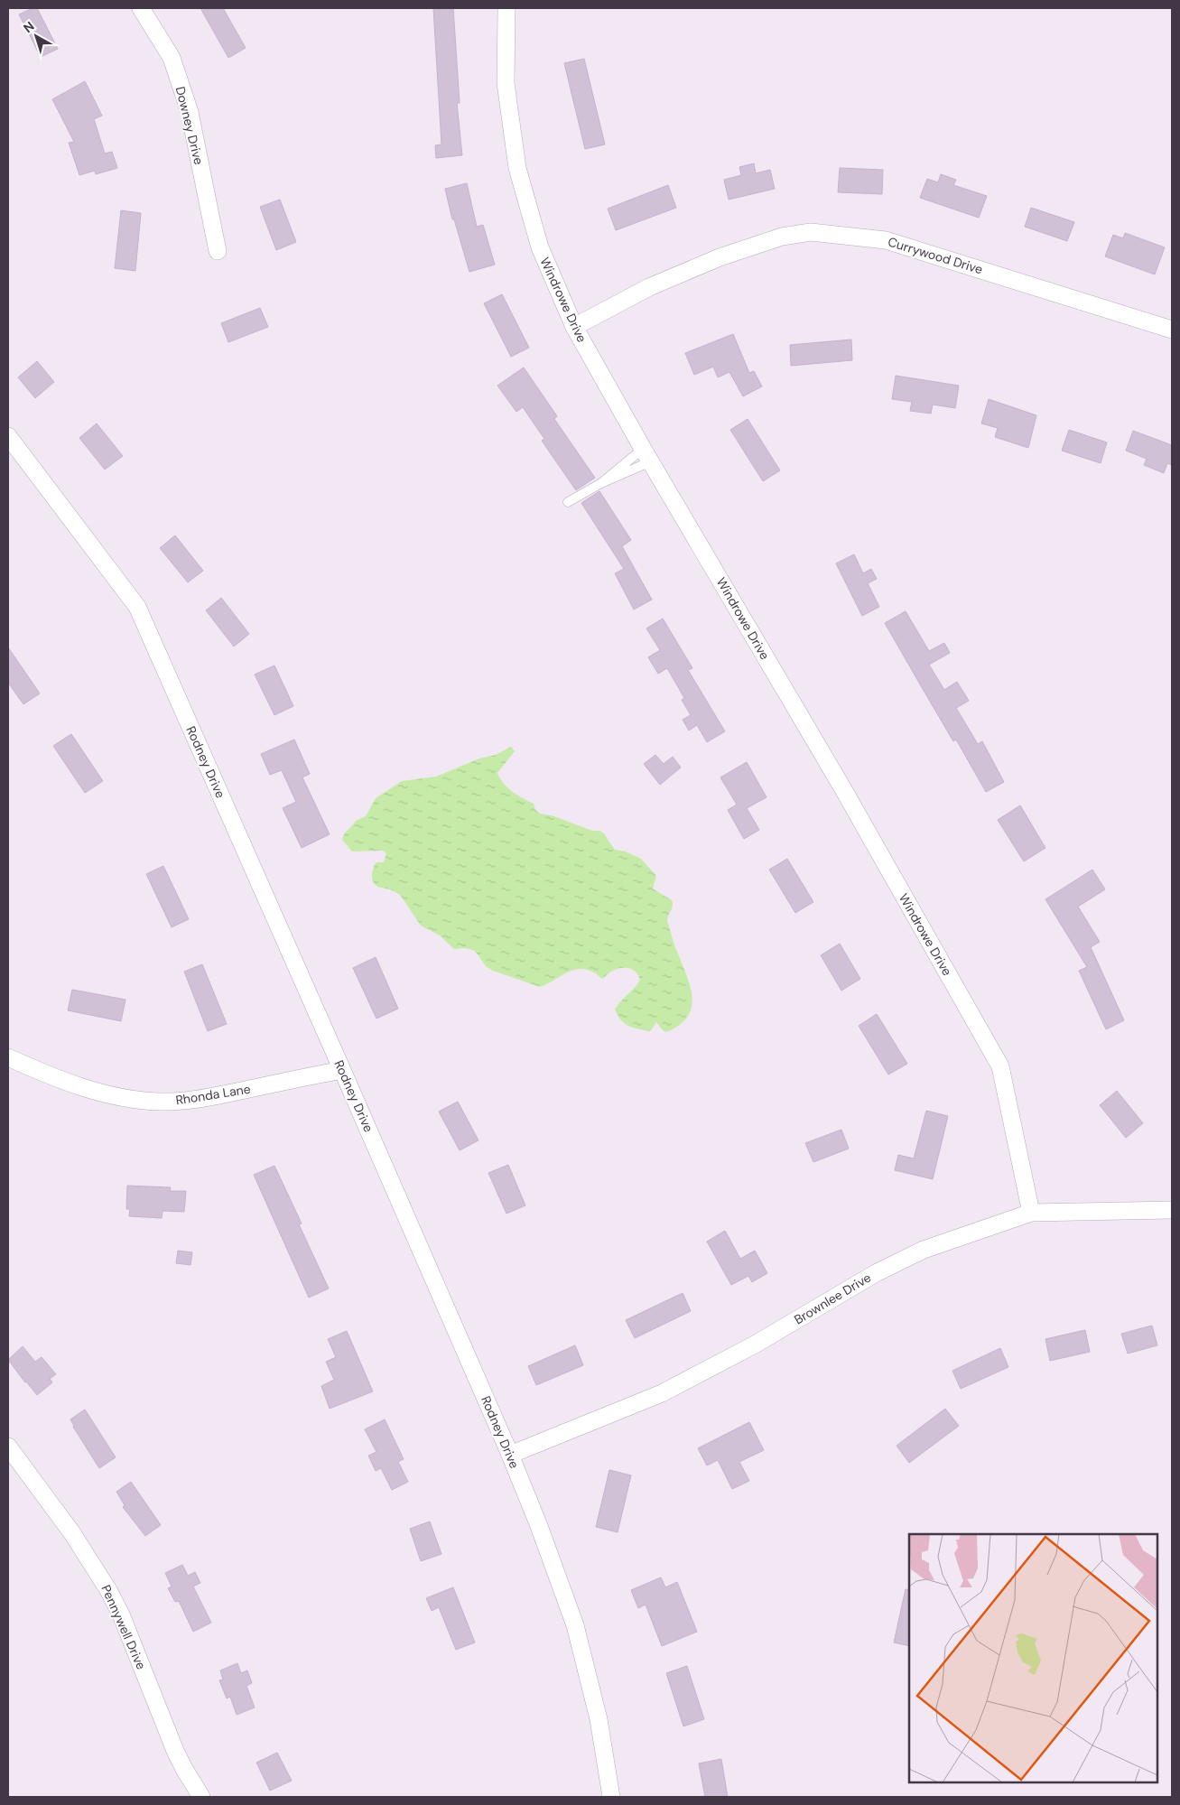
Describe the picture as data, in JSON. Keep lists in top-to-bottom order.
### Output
{
  "streets": {
    "street": [
      "Downey Drive",
      "Currywood Drive",
      "Windrowe Drive",
      "Rodney Drive",
      "Rhonda Lane",
      "Brownlee Drive",
      "Pennywell Drive"
    ]
  },
  "crossings": [
    ["Currywood Drive", "Windrowe Drive"],
    ["Windrowe Drive", "Brownlee Drive"],
    ["Rodney Drive", "Rhonda Lane"],
    ["Rodney Drive", "Brownlee Drive"]
  ],
  "north": "top left"
}
